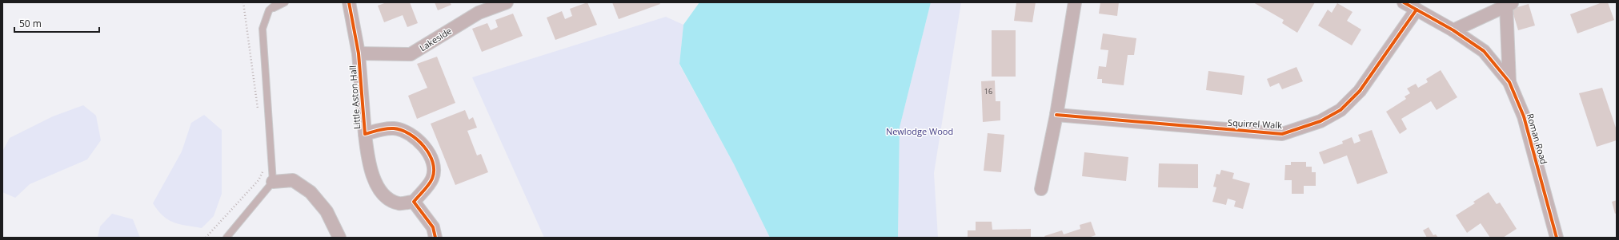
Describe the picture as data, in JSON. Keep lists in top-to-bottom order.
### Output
{
  "streets": {
    "street": [
      "Lakeside",
      "Little Aston Hall",
      "Squirrel Walk",
      "Roman Road"
    ]
  },
  "crossings": [
    ["Lakeside", "Little Aston Hall"],
    ["Squirrel Walk", "Roman Road"]
  ],
  "parks": ["Newlodge Wood"],
  "house_numbers": ["16"],
  "scale_bar": "50 m"
}
